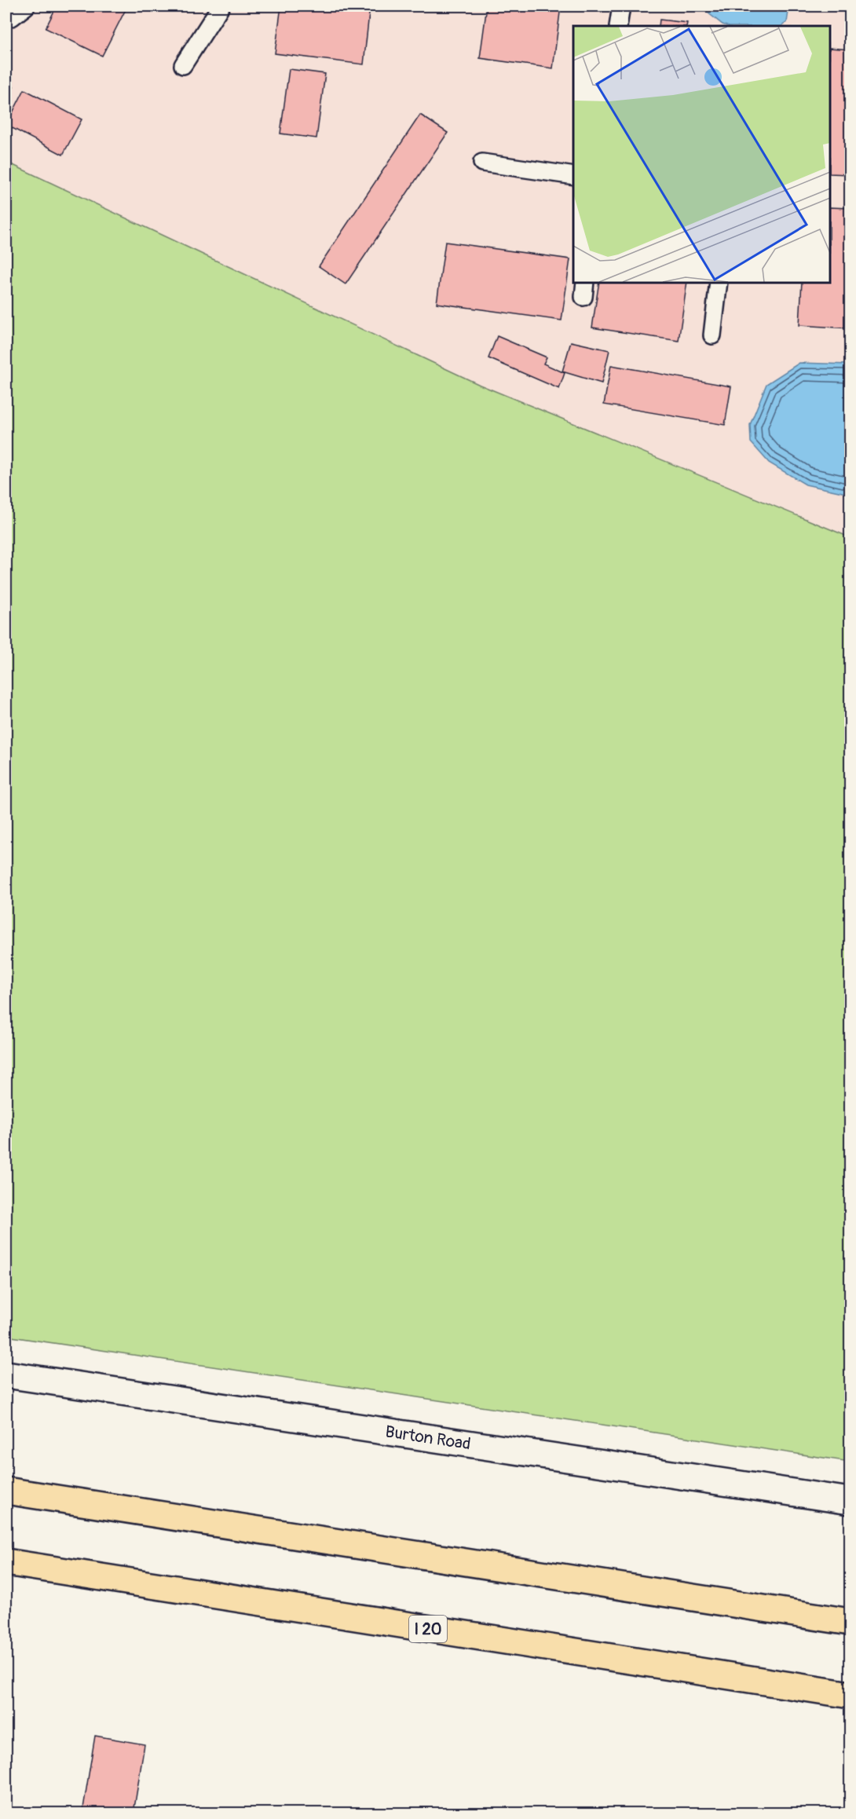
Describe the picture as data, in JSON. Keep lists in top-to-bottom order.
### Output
{
  "streets": {
    "highway": ["I 20"],
    "street": ["Burton Road"]
  }
}
